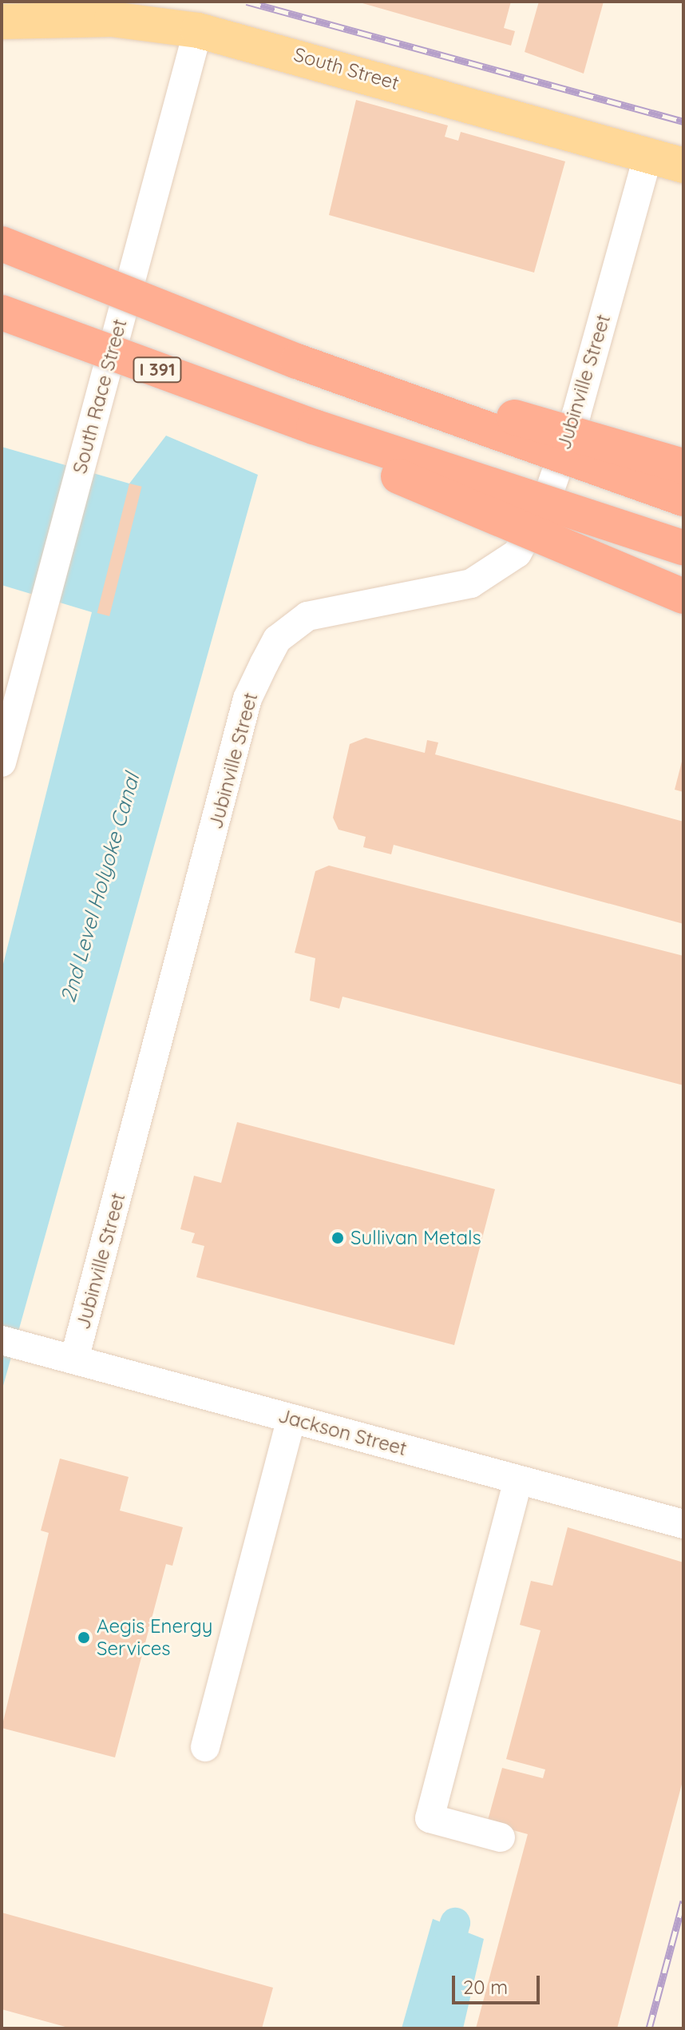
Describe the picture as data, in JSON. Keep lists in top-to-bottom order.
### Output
{
  "streets": {
    "highway": ["I 391"],
    "main road": ["South Street"],
    "street": ["Jubinville Street", "South Race Street", "Jackson Street"]
  },
  "crossings": [
    ["South Street", "Jubinville Street"],
    ["South Street", "South Race Street"],
    ["Jubinville Street", "Jackson Street"]
  ],
  "water": ["2nd Level Holyoke Canal"],
  "places": ["Sullivan Metals", "Aegis Energy Services"],
  "scale_bar": "20 m"
}
